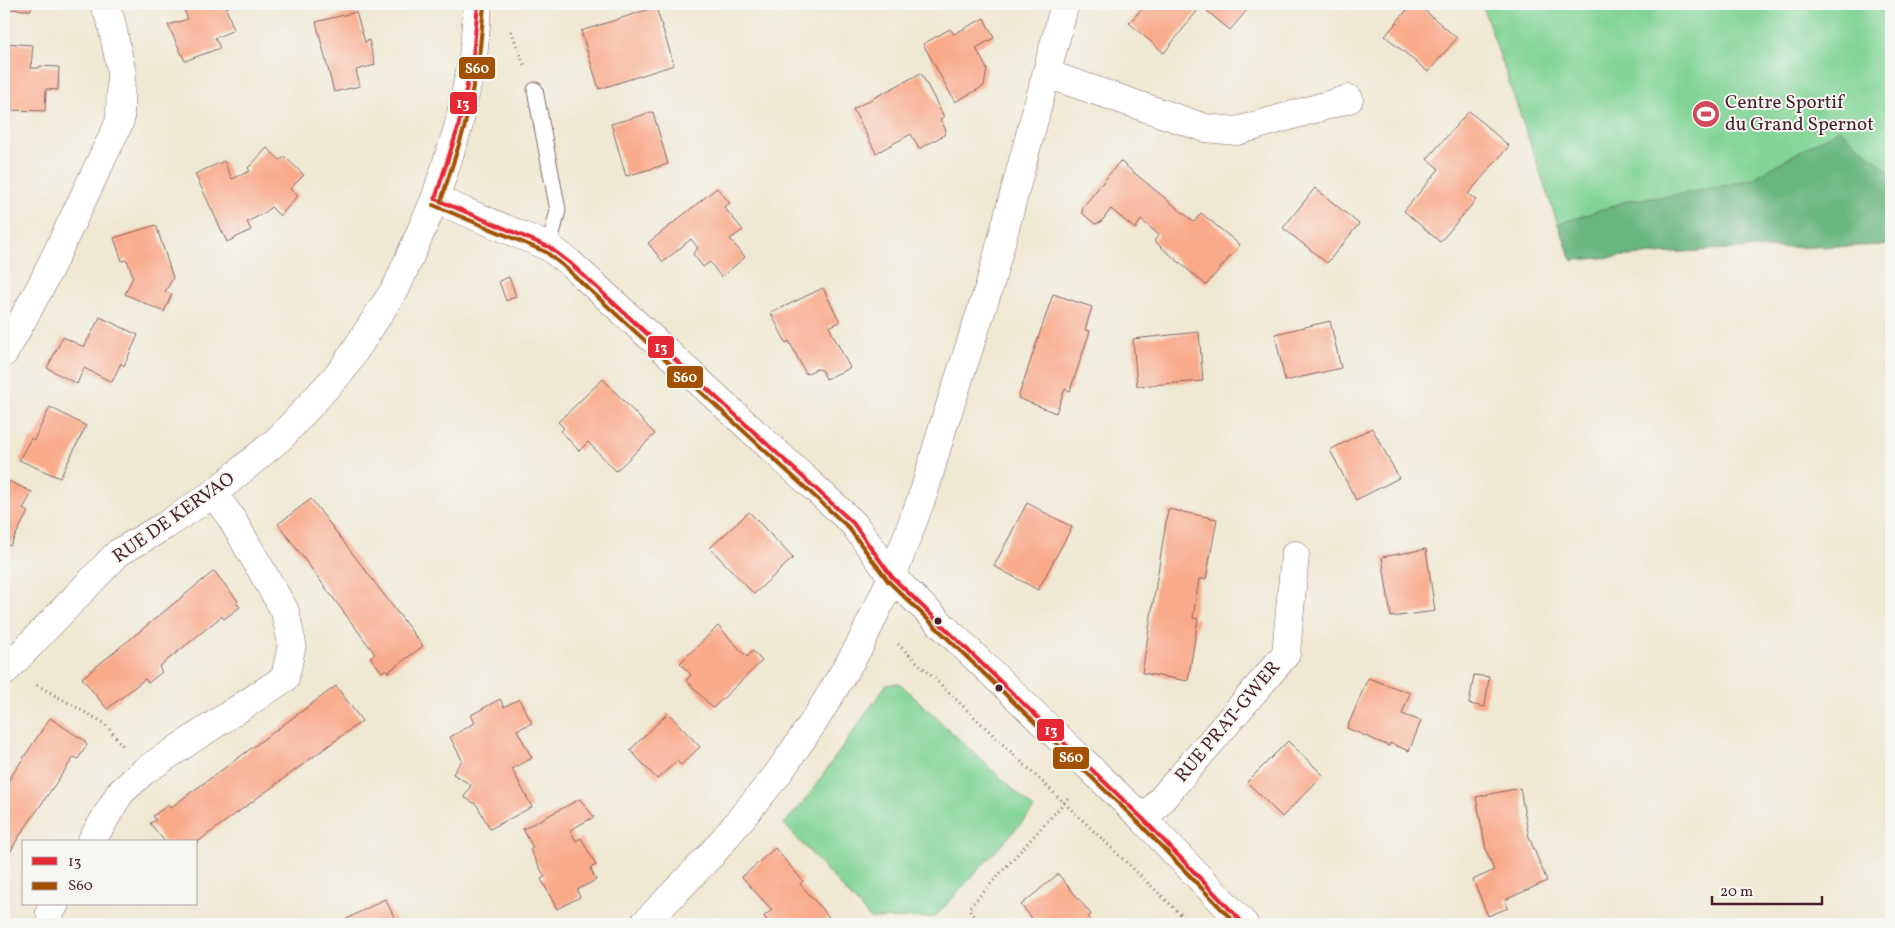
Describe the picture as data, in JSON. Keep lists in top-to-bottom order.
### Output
{
  "streets": {
    "street": ["RUE DE KERVAO", "RUE PRAT-GWER"]
  },
  "places": {
    "sports": ["Centre Sportif du Grand Spernot"]
  },
  "lines": ["transit line 13", "transit line S60"],
  "legend": ["13", "S60"],
  "scale_bar": "20 m"
}
